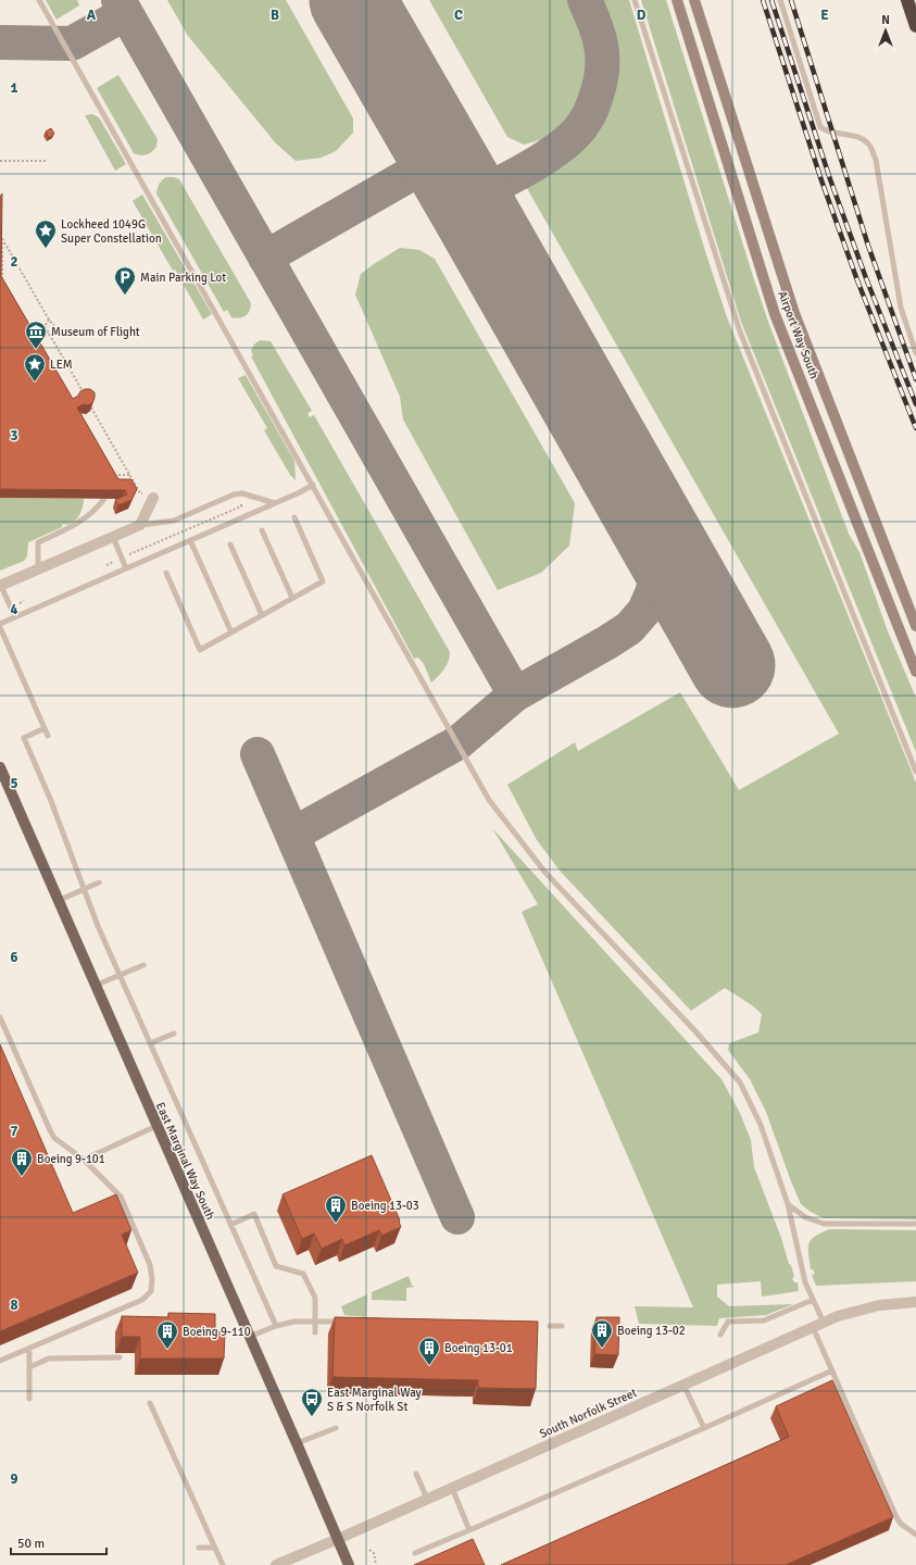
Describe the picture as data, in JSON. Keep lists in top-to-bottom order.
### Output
{
  "streets": {
    "main road": ["Airport Way South", "East Marginal Way South"],
    "street": ["South Norfolk Street"]
  },
  "crossings": [
    ["East Marginal Way South", "South Norfolk Street"]
  ],
  "places": {
    "place": ["Lockheed 1049G Super Constellation", "LEM"],
    "parking": ["Main Parking Lot"],
    "museum": ["Museum of Flight"],
    "building": [
      "Boeing 9-101",
      "Boeing 13-03",
      "Boeing 13-02",
      "Boeing 9-110",
      "Boeing 13-01"
    ],
    "bus stop": ["East Marginal Way S & S Norfolk St"]
  },
  "scale_bar": "50 m",
  "north": "top",
  "grid": {
    "columns": [
      "A",
      "B",
      "C",
      "D",
      "E"
    ],
    "rows": [
      "1",
      "2",
      "3",
      "4",
      "5",
      "6",
      "7",
      "8",
      "9"
    ]
  }
}
